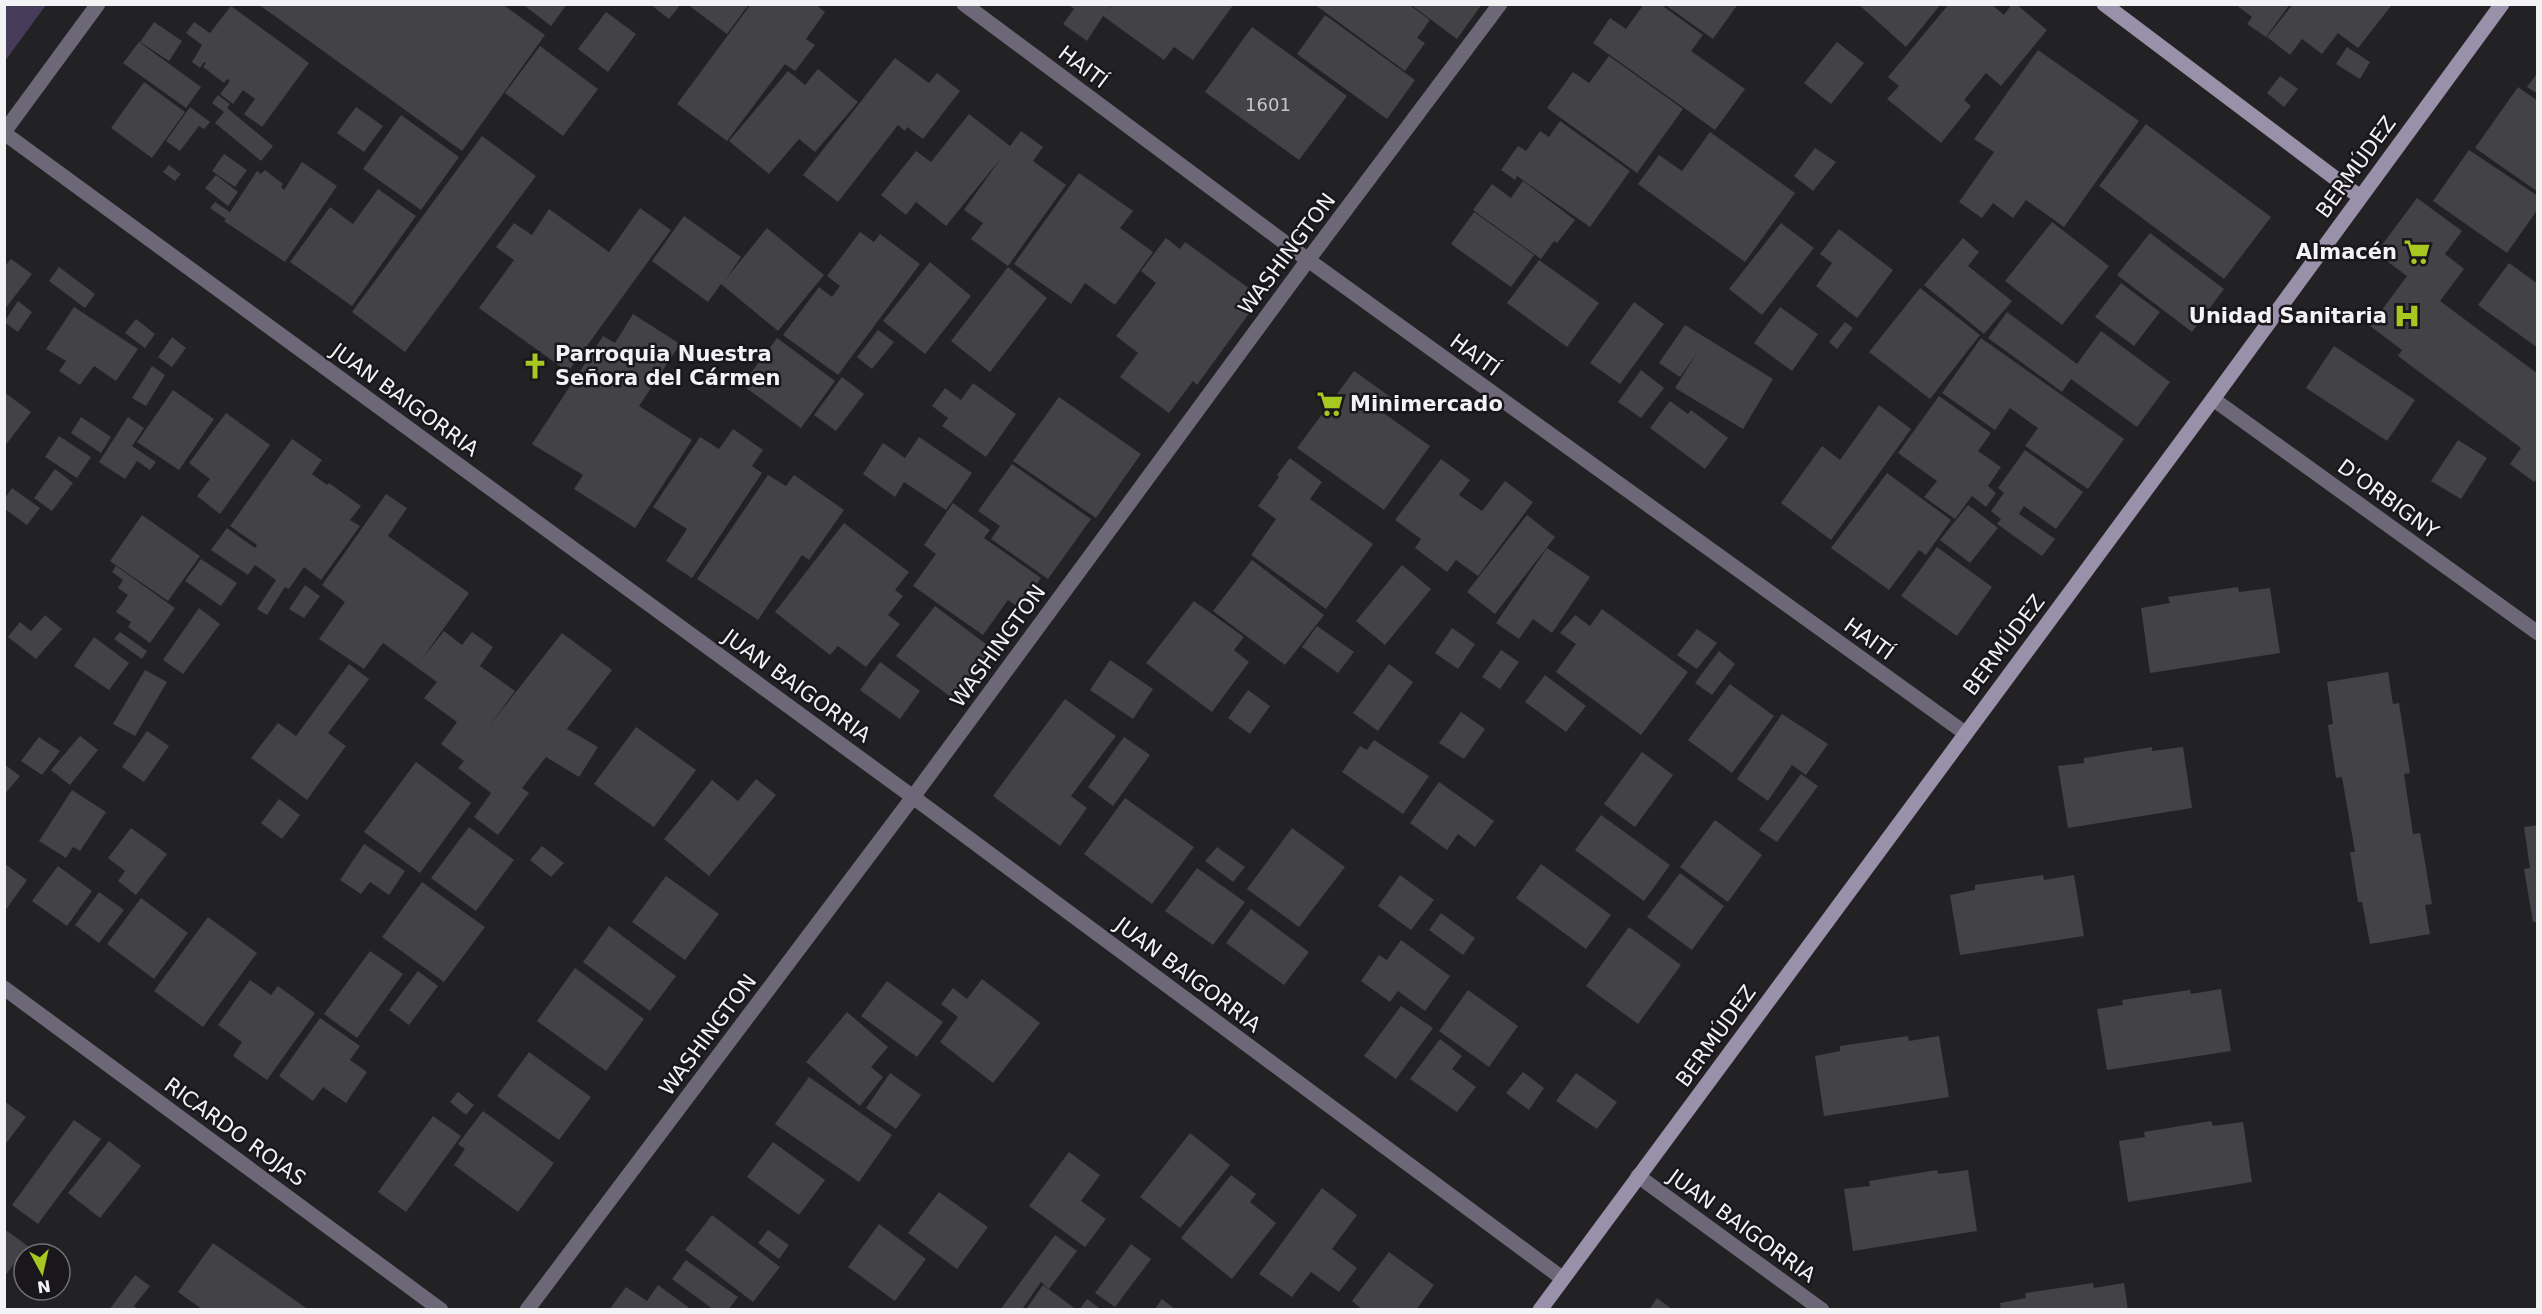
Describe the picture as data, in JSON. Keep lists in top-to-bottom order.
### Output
{
  "streets": {
    "main road": ["BERMÚDEZ"],
    "street": [
      "HAITÍ",
      "WASHINGTON",
      "JUAN BAIGORRIA",
      "D'ORBIGNY",
      "RICARDO ROJAS"
    ]
  },
  "crossings": [
    ["HAITÍ", "BERMÚDEZ"],
    ["HAITÍ", "WASHINGTON"],
    ["BERMÚDEZ", "JUAN BAIGORRIA"],
    ["BERMÚDEZ", "D'ORBIGNY"],
    ["WASHINGTON", "JUAN BAIGORRIA"]
  ],
  "places": {
    "supermarket": ["Almacén", "Minimercado"],
    "hospital": ["Unidad Sanitaria"],
    "church": ["Parroquia Nuestra Señora del Cármen"]
  },
  "house_numbers": ["1601"],
  "north": "bottom"
}
